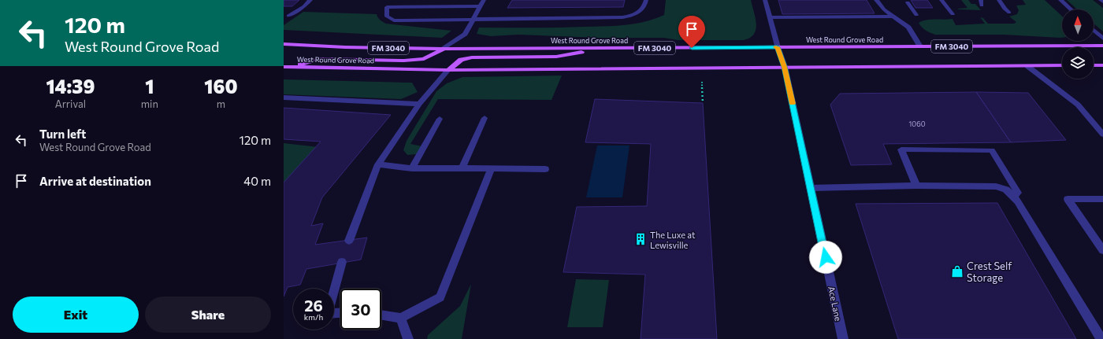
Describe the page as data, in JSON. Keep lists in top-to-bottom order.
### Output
{
  "streets": {
    "main road": ["West Round Grove Road", "FM 3040"],
    "street": ["Ace Lane"]
  },
  "crossings": [
    ["West Round Grove Road", "Ace Lane"]
  ],
  "places": {
    "building": ["The Luxe at Lewisville"],
    "shop": ["Crest Self Storage"]
  },
  "house_numbers": ["1060"],
  "north": "top",
  "page": {
    "turn": ["120 m", "West Round Grove Road"],
    "eta": [
      "14:39",
      "Arrival",
      "1",
      "min",
      "160",
      "m"
    ],
    "list": [
      {
        "name": "Turn left",
        "note": "West Round Grove Road",
        "value": "120 m"
      },
      {
        "name": "Arrive at destination",
        "value": "40 m"
      }
    ],
    "speed": "26 km/h",
    "limit": "30",
    "buttons": ["Exit", "Share"]
  }
}
